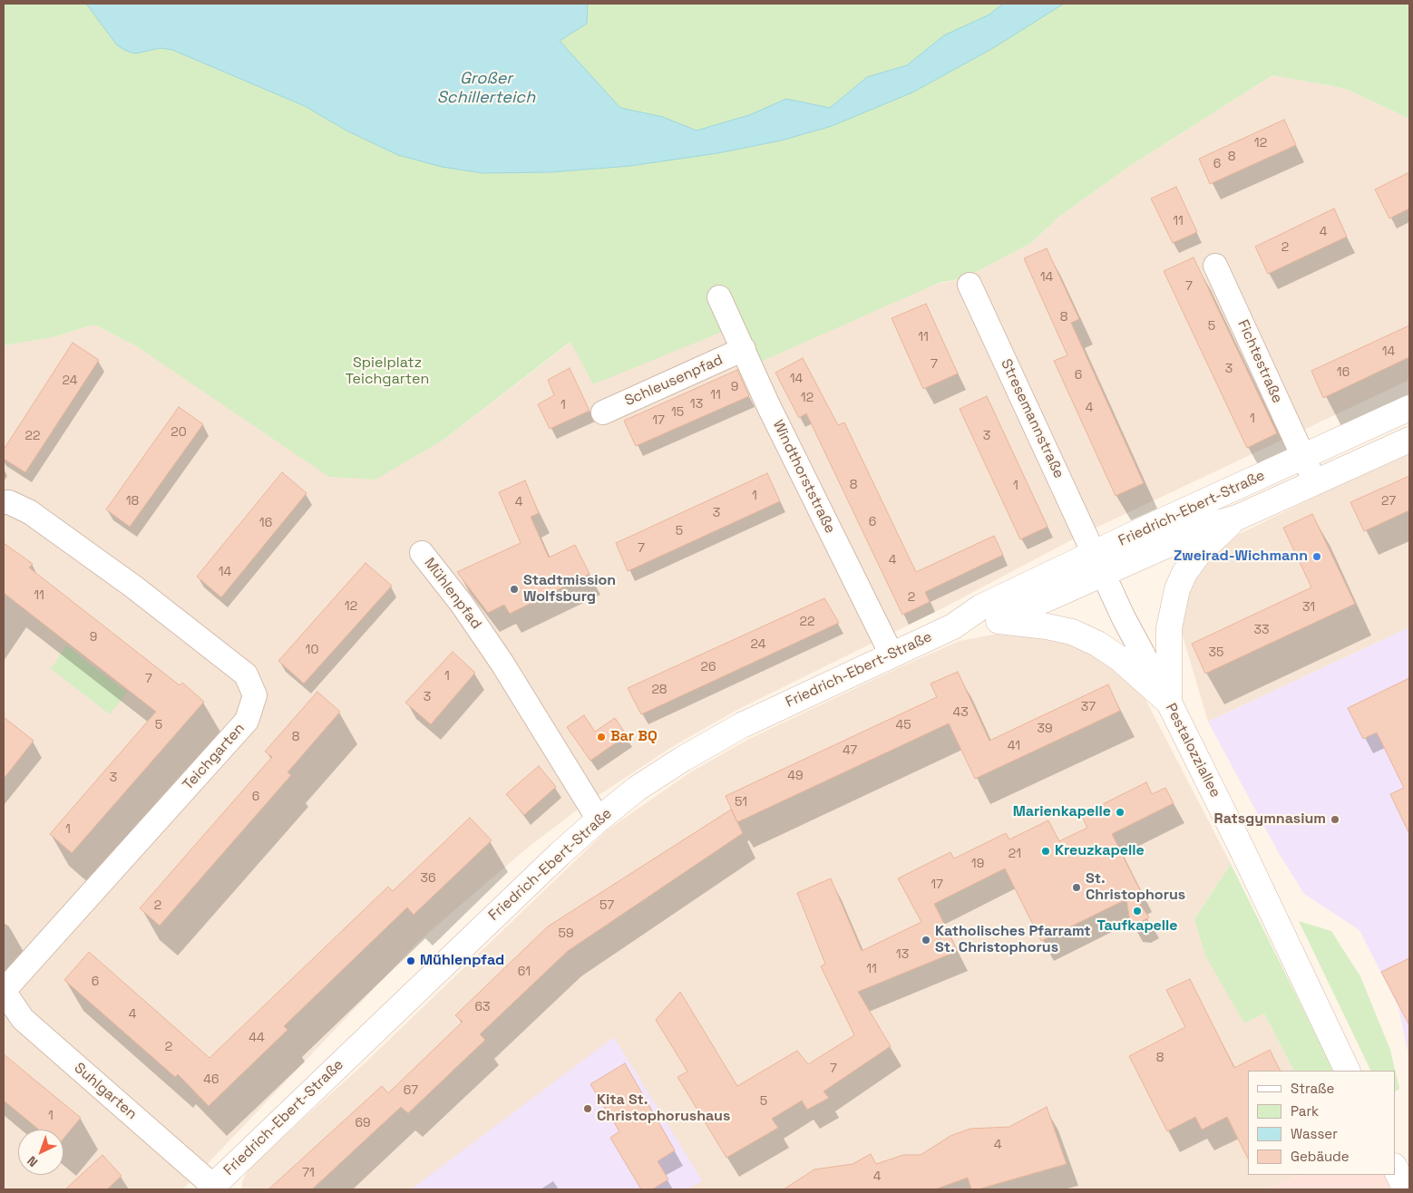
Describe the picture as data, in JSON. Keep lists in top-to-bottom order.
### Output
{
  "streets": {
    "street": [
      "Fichtestraße",
      "Schleusenpfad",
      "Stresemannstraße",
      "Windthorststraße",
      "Friedrich-Ebert-Straße",
      "Mühlenpfad",
      "Pestalozziallee",
      "Teichgarten",
      "Suhlgarten"
    ]
  },
  "crossings": [
    ["Fichtestraße", "Friedrich-Ebert-Straße"],
    ["Schleusenpfad", "Windthorststraße"],
    ["Stresemannstraße", "Friedrich-Ebert-Straße"],
    ["Stresemannstraße", "Pestalozziallee"],
    ["Windthorststraße", "Friedrich-Ebert-Straße"],
    ["Friedrich-Ebert-Straße", "Mühlenpfad"],
    ["Friedrich-Ebert-Straße", "Pestalozziallee"],
    ["Friedrich-Ebert-Straße", "Suhlgarten"],
    ["Teichgarten", "Suhlgarten"]
  ],
  "water": ["Großer Schillerteich"],
  "parks": ["Spielplatz Teichgarten"],
  "places": [
    "Zweirad-Wichmann",
    "Stadtmission Wolfsburg",
    "Bar BQ",
    "Marienkapelle",
    "Ratsgymnasium",
    "Kreuzkapelle",
    "St. Christophorus",
    "Taufkapelle",
    "Katholisches Pfarramt St. Christophorus",
    "Mühlenpfad",
    "Kita St. Christophorushaus"
  ],
  "house_numbers": [
    "12",
    "8",
    "6",
    "11",
    "4",
    "2",
    "14",
    "7",
    "8",
    "5",
    "11",
    "14",
    "7",
    "3",
    "16",
    "6",
    "14",
    "24",
    "9",
    "11",
    "12",
    "13",
    "1",
    "4",
    "15",
    "1",
    "17",
    "20",
    "22",
    "3",
    "8",
    "1",
    "1",
    "18",
    "27",
    "4",
    "3",
    "6",
    "16",
    "5",
    "7",
    "4",
    "14",
    "11",
    "2",
    "12",
    "31",
    "22",
    "33",
    "9",
    "24",
    "10",
    "35",
    "26",
    "1",
    "7",
    "28",
    "3",
    "37",
    "43",
    "5",
    "45",
    "39",
    "8",
    "41",
    "47",
    "49",
    "3",
    "6",
    "51",
    "1",
    "21",
    "19",
    "36",
    "17",
    "2",
    "57",
    "59",
    "13",
    "11",
    "61",
    "6",
    "63",
    "4",
    "44",
    "2",
    "8",
    "7",
    "46",
    "67",
    "5",
    "1",
    "69",
    "4",
    "71",
    "4"
  ],
  "legend": [
    "Straße",
    "Park",
    "Wasser",
    "Gebäude"
  ],
  "north": "bottom left"
}
